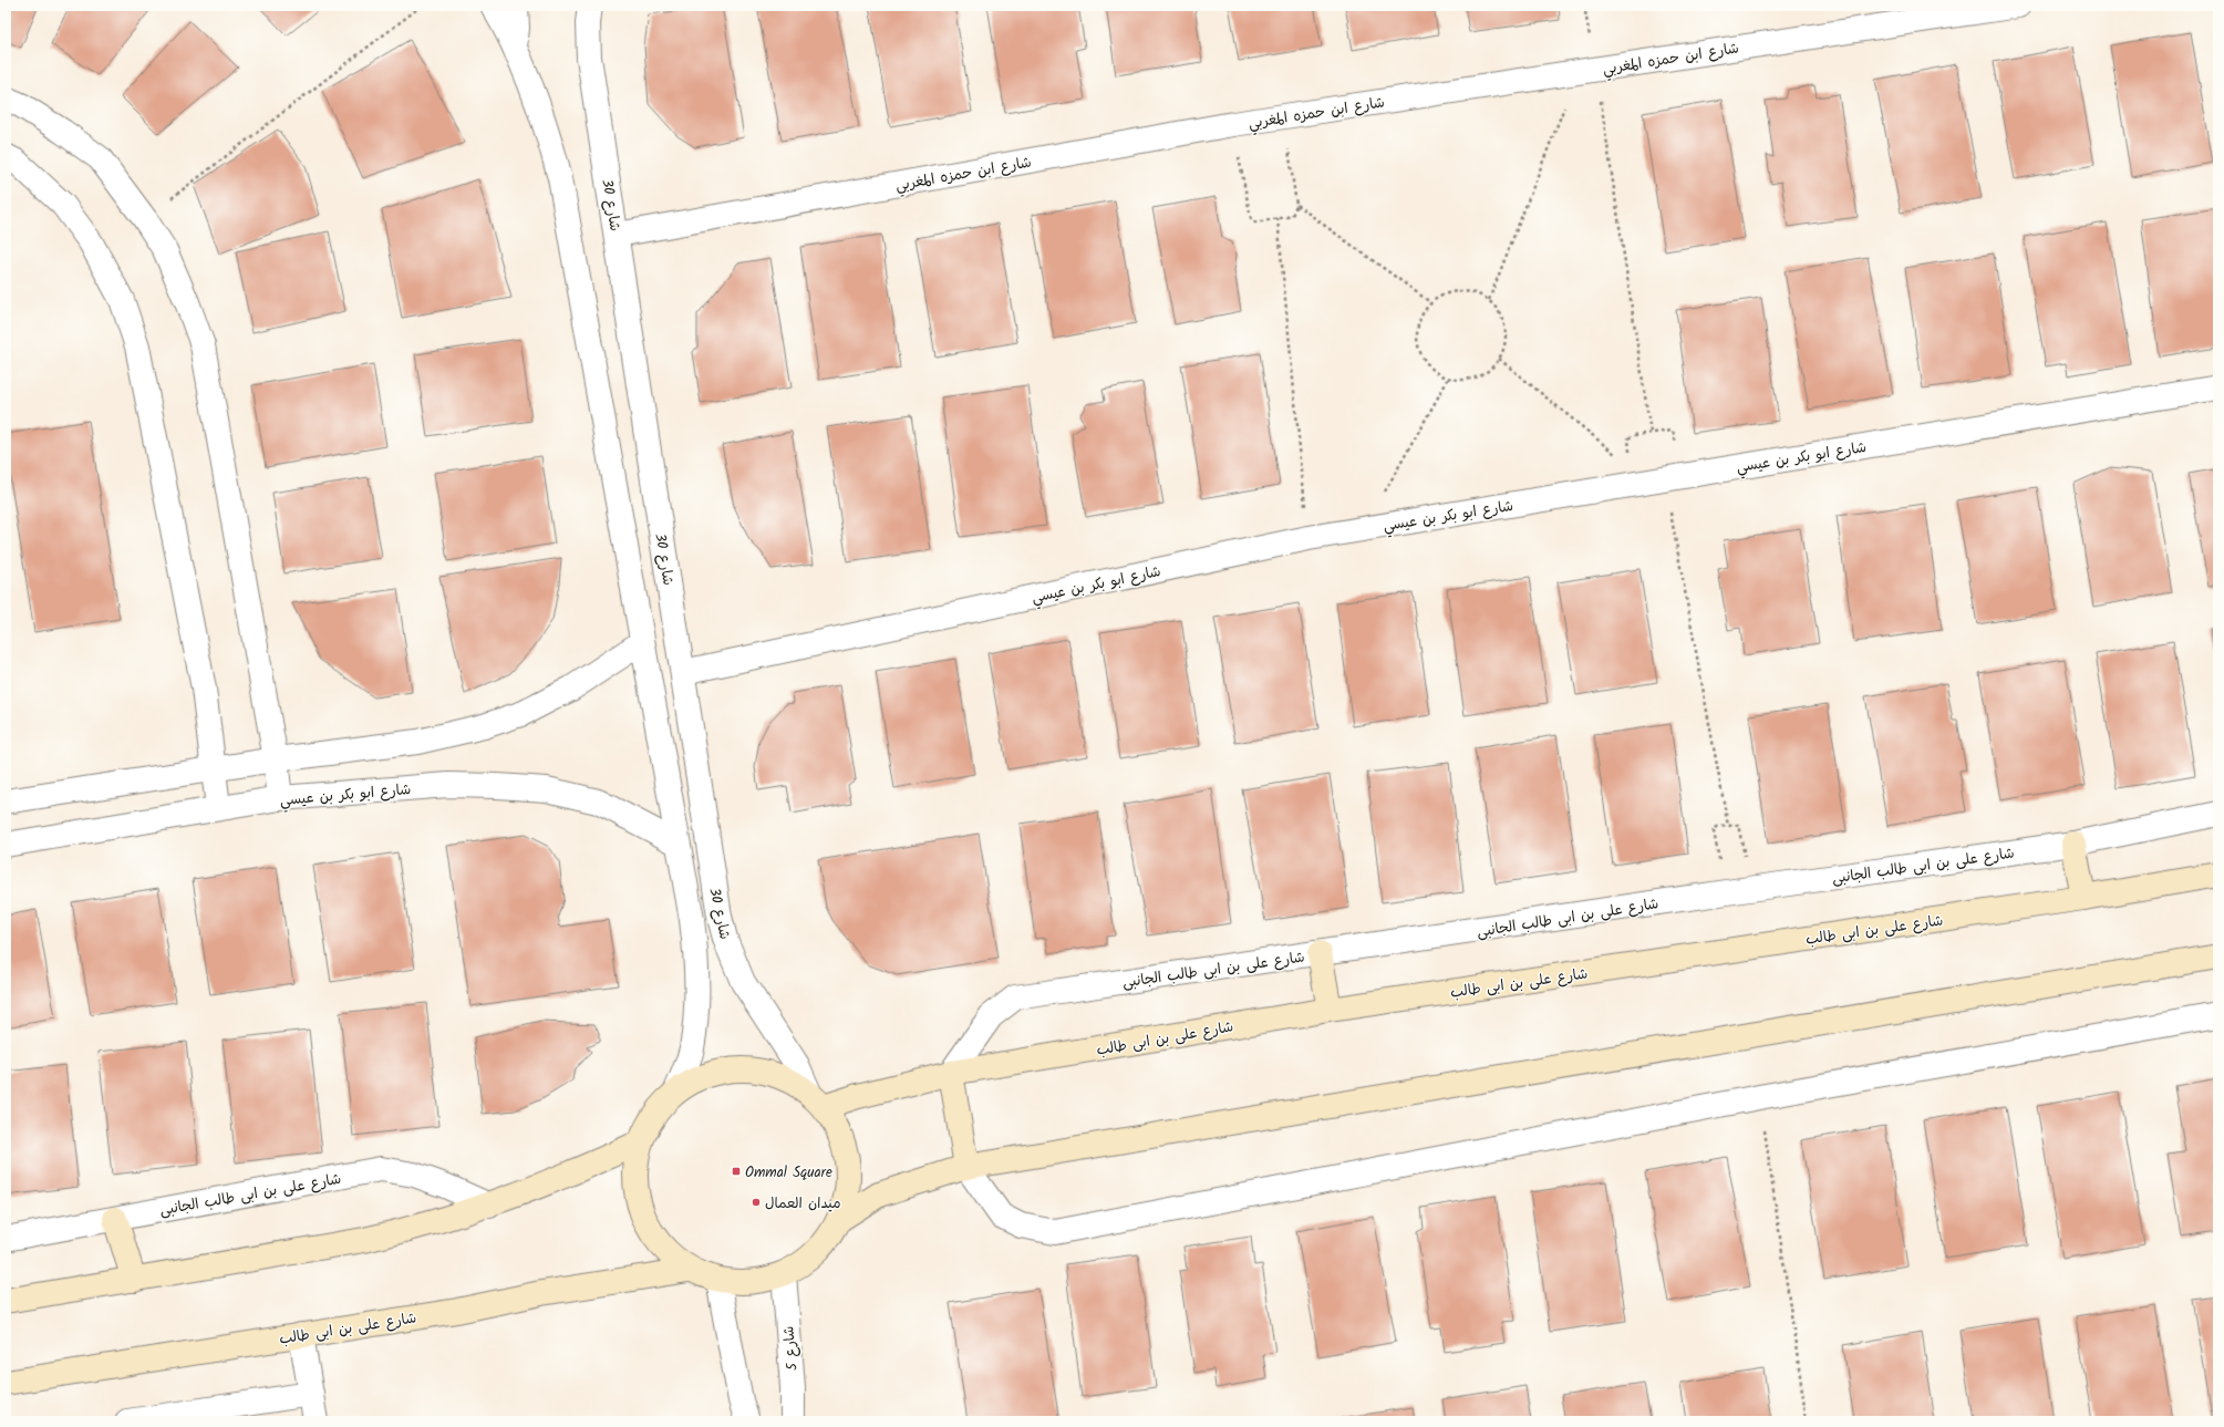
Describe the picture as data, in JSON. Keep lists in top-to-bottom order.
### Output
{
  "streets": {
    "main road": ["شارع على بن ابى طالب"],
    "street": [
      "شارع ابن حمزه المغربي",
      "شارع 30",
      "شارع ابو بكر بن عيسي",
      "شارع على بن ابى طالب الجانبى",
      "شارع 5"
    ]
  },
  "crossings": [
    ["شارع ابن حمزه المغربي", "شارع 30"],
    ["شارع 30", "شارع ابو بكر بن عيسي"],
    ["شارع 30", "شارع على بن ابى طالب"],
    ["شارع على بن ابى طالب الجانبى", "شارع على بن ابى طالب"]
  ],
  "places": {
    "transit": ["Ommal Square"],
    "other": ["ميدان العمال"]
  }
}
